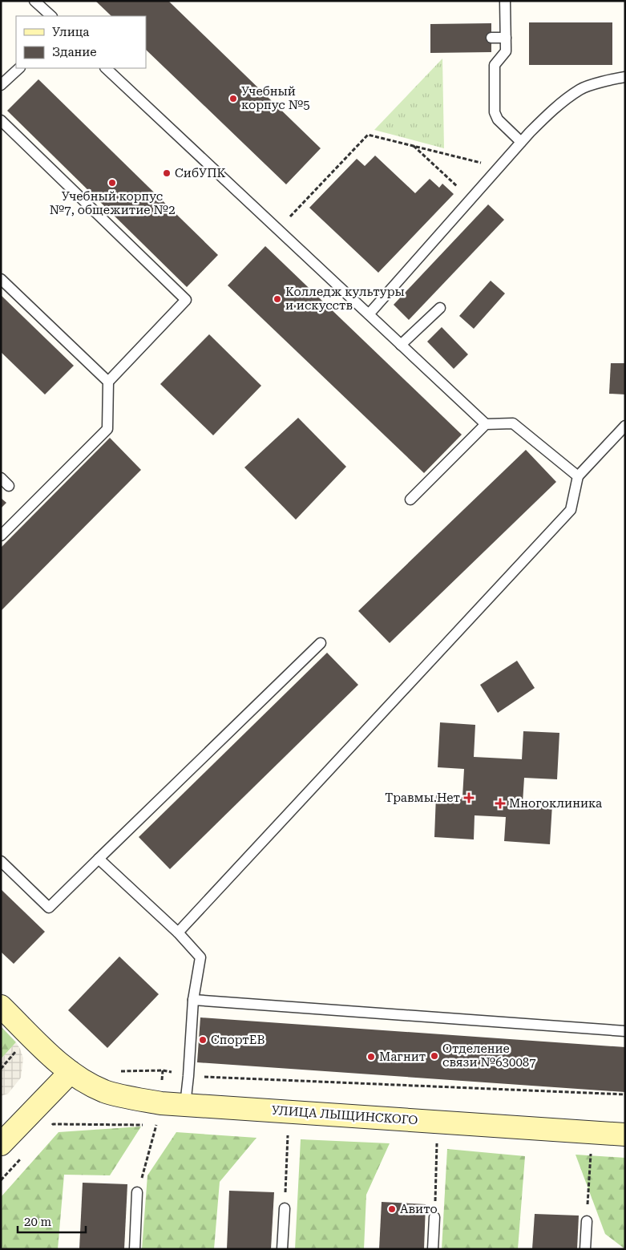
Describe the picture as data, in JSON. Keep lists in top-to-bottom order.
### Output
{
  "streets": {
    "street": ["УЛИЦА ЛЫЩИНСКОГО"]
  },
  "places": {
    "other": [
      "Учебный корпус №5",
      "СибУПК",
      "Учебный корпус №7, общежитие №2",
      "Колледж культуры и искусств",
      "СпортЕВ",
      "Отделение связи №630087",
      "Магнит",
      "Авито"
    ],
    "health": ["Травмы.Нет", "Многоклиника"]
  },
  "legend": ["Улица", "Здание"],
  "scale_bar": "20 m"
}
